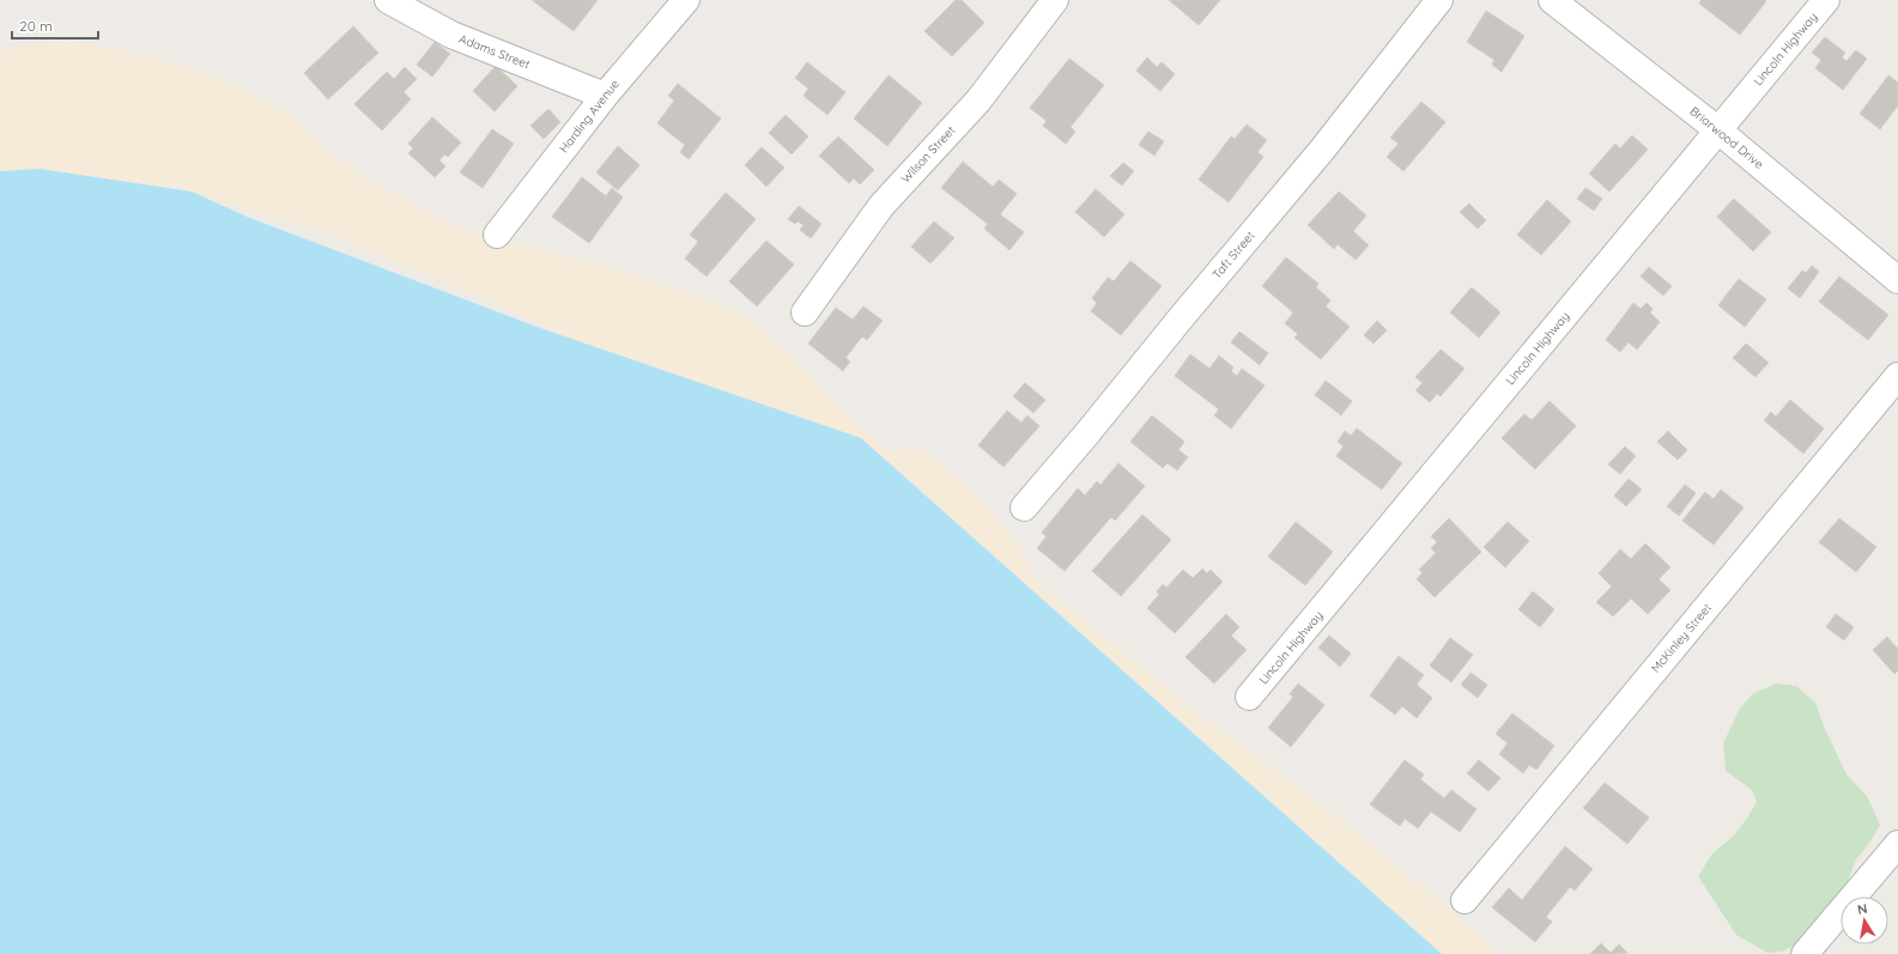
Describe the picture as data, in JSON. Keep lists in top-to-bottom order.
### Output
{
  "streets": {
    "street": [
      "Lincoln Highway",
      "Adams Street",
      "Harding Avenue",
      "Briarwood Drive",
      "Wilson Street",
      "Taft Street",
      "McKinley Street"
    ]
  },
  "crossings": [
    ["Lincoln Highway", "Briarwood Drive"],
    ["Adams Street", "Harding Avenue"]
  ],
  "scale_bar": "20 m",
  "north": "top"
}
